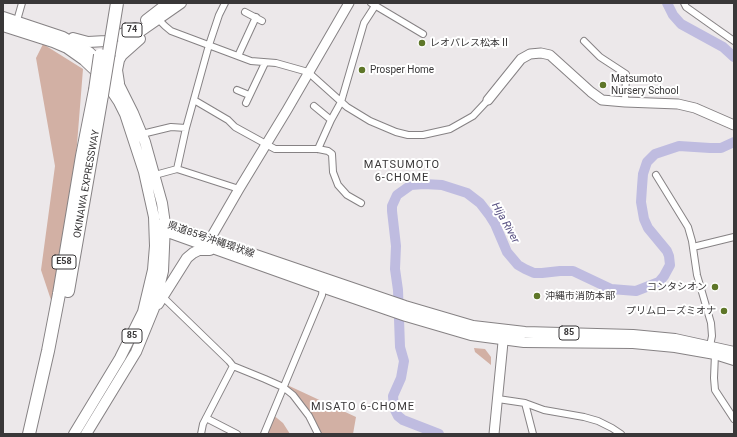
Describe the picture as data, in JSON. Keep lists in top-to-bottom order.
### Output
{
  "streets": {
    "highway": ["OKINAWA EXPRESSWAY", "E58"],
    "main road": ["74", "県道85号沖縄環状線", "85"]
  },
  "crossings": [
    ["74", "85"],
    ["県道85号沖縄環状線", "85"]
  ],
  "districts": ["MATSUMOTO 6-CHOME", "MISATO 6-CHOME"],
  "water": ["Hija River"],
  "places": [
    "レオパレス松本Ⅱ",
    "Prosper Home",
    "Matsumoto Nursery School",
    "コンタシオン",
    "沖縄市消防本部",
    "プリムローズミオナ"
  ]
}
